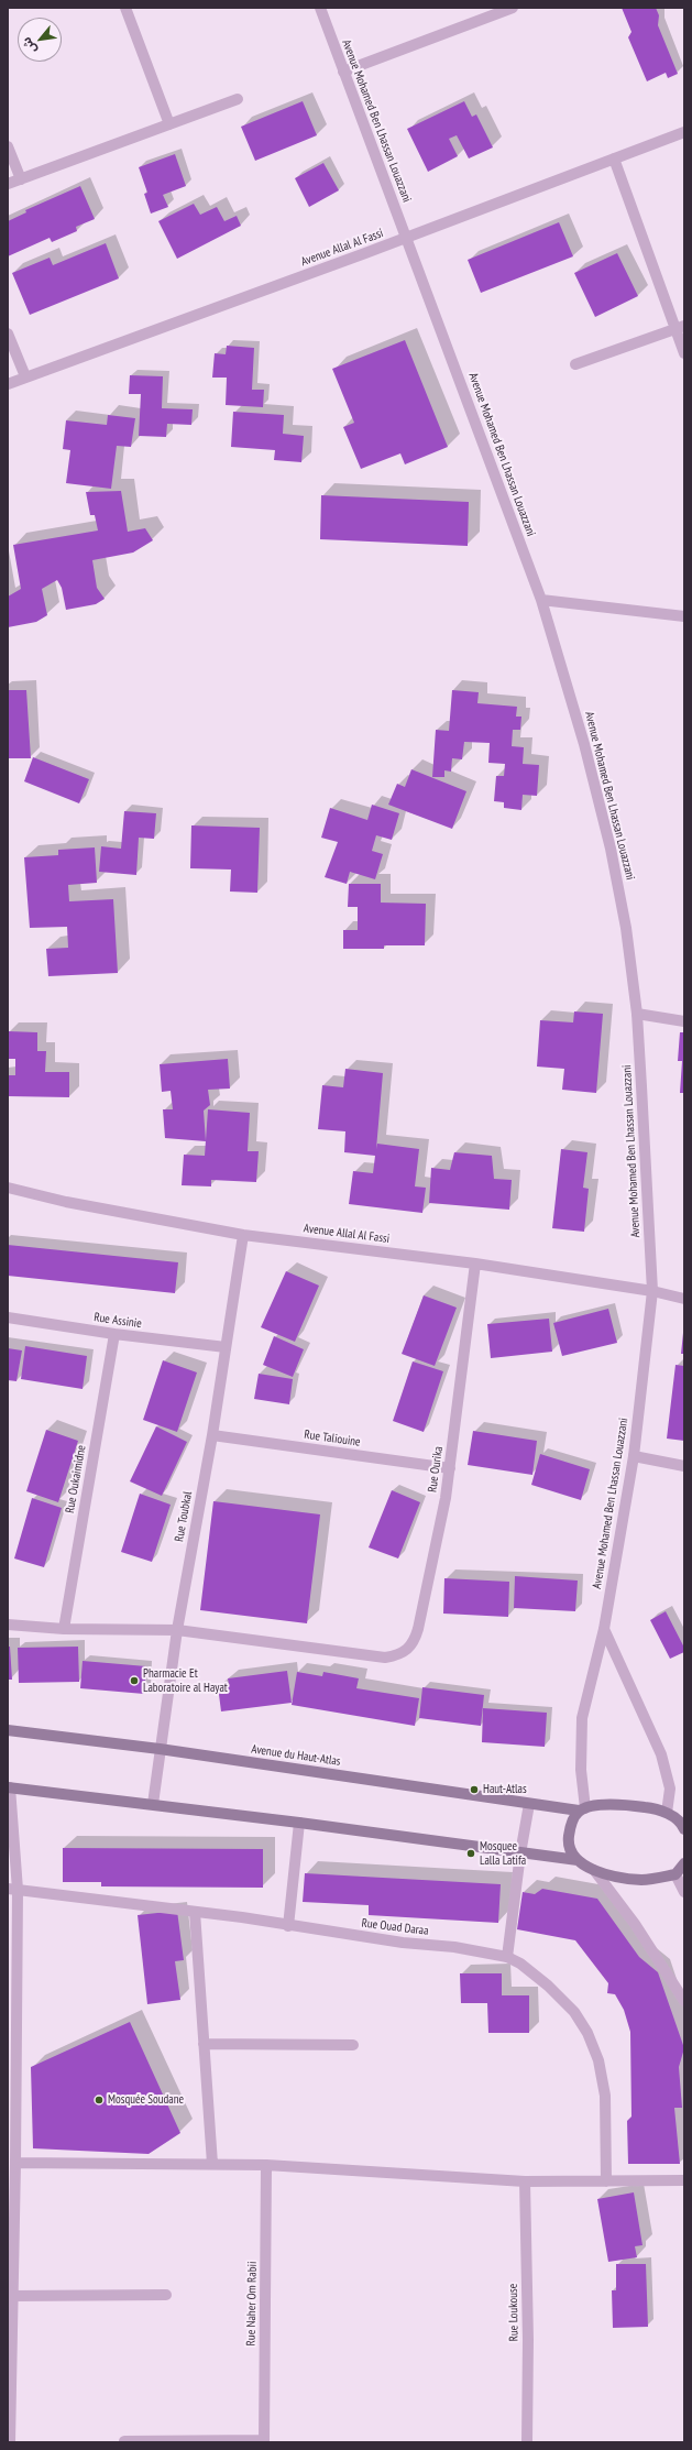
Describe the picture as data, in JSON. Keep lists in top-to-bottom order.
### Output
{
  "streets": {
    "main road": ["Avenue du Haut-Atlas"],
    "street": [
      "Avenue Mohamed Ben Lhassan Louazzani",
      "Avenue Allal Al Fassi",
      "Rue Assinie",
      "Rue Taliouine",
      "Rue Ourika",
      "Rue Oukaimidne",
      "Rue Toubkal",
      "Rue Ouad Daraa",
      "Rue Naher Om Rabii",
      "Rue Loukouse"
    ]
  },
  "crossings": [
    ["Avenue Mohamed Ben Lhassan Louazzani", "Avenue Allal Al Fassi"],
    ["Avenue Mohamed Ben Lhassan Louazzani", "Avenue du Haut-Atlas"],
    ["Avenue Allal Al Fassi", "Rue Ourika"],
    ["Avenue Allal Al Fassi", "Rue Toubkal"],
    ["Rue Assinie", "Rue Oukaimidne"],
    ["Rue Assinie", "Rue Toubkal"],
    ["Rue Taliouine", "Rue Ourika"],
    ["Rue Taliouine", "Rue Toubkal"],
    ["Rue Ourika", "Rue Toubkal"],
    ["Rue Toubkal", "Avenue du Haut-Atlas"]
  ],
  "places": [
    "Pharmacie Et Laboratoire al Hayat",
    "Haut-Atlas",
    "Mosquee Lalla Latifa",
    "Mosquée Soudane"
  ],
  "north": "bottom left"
}
